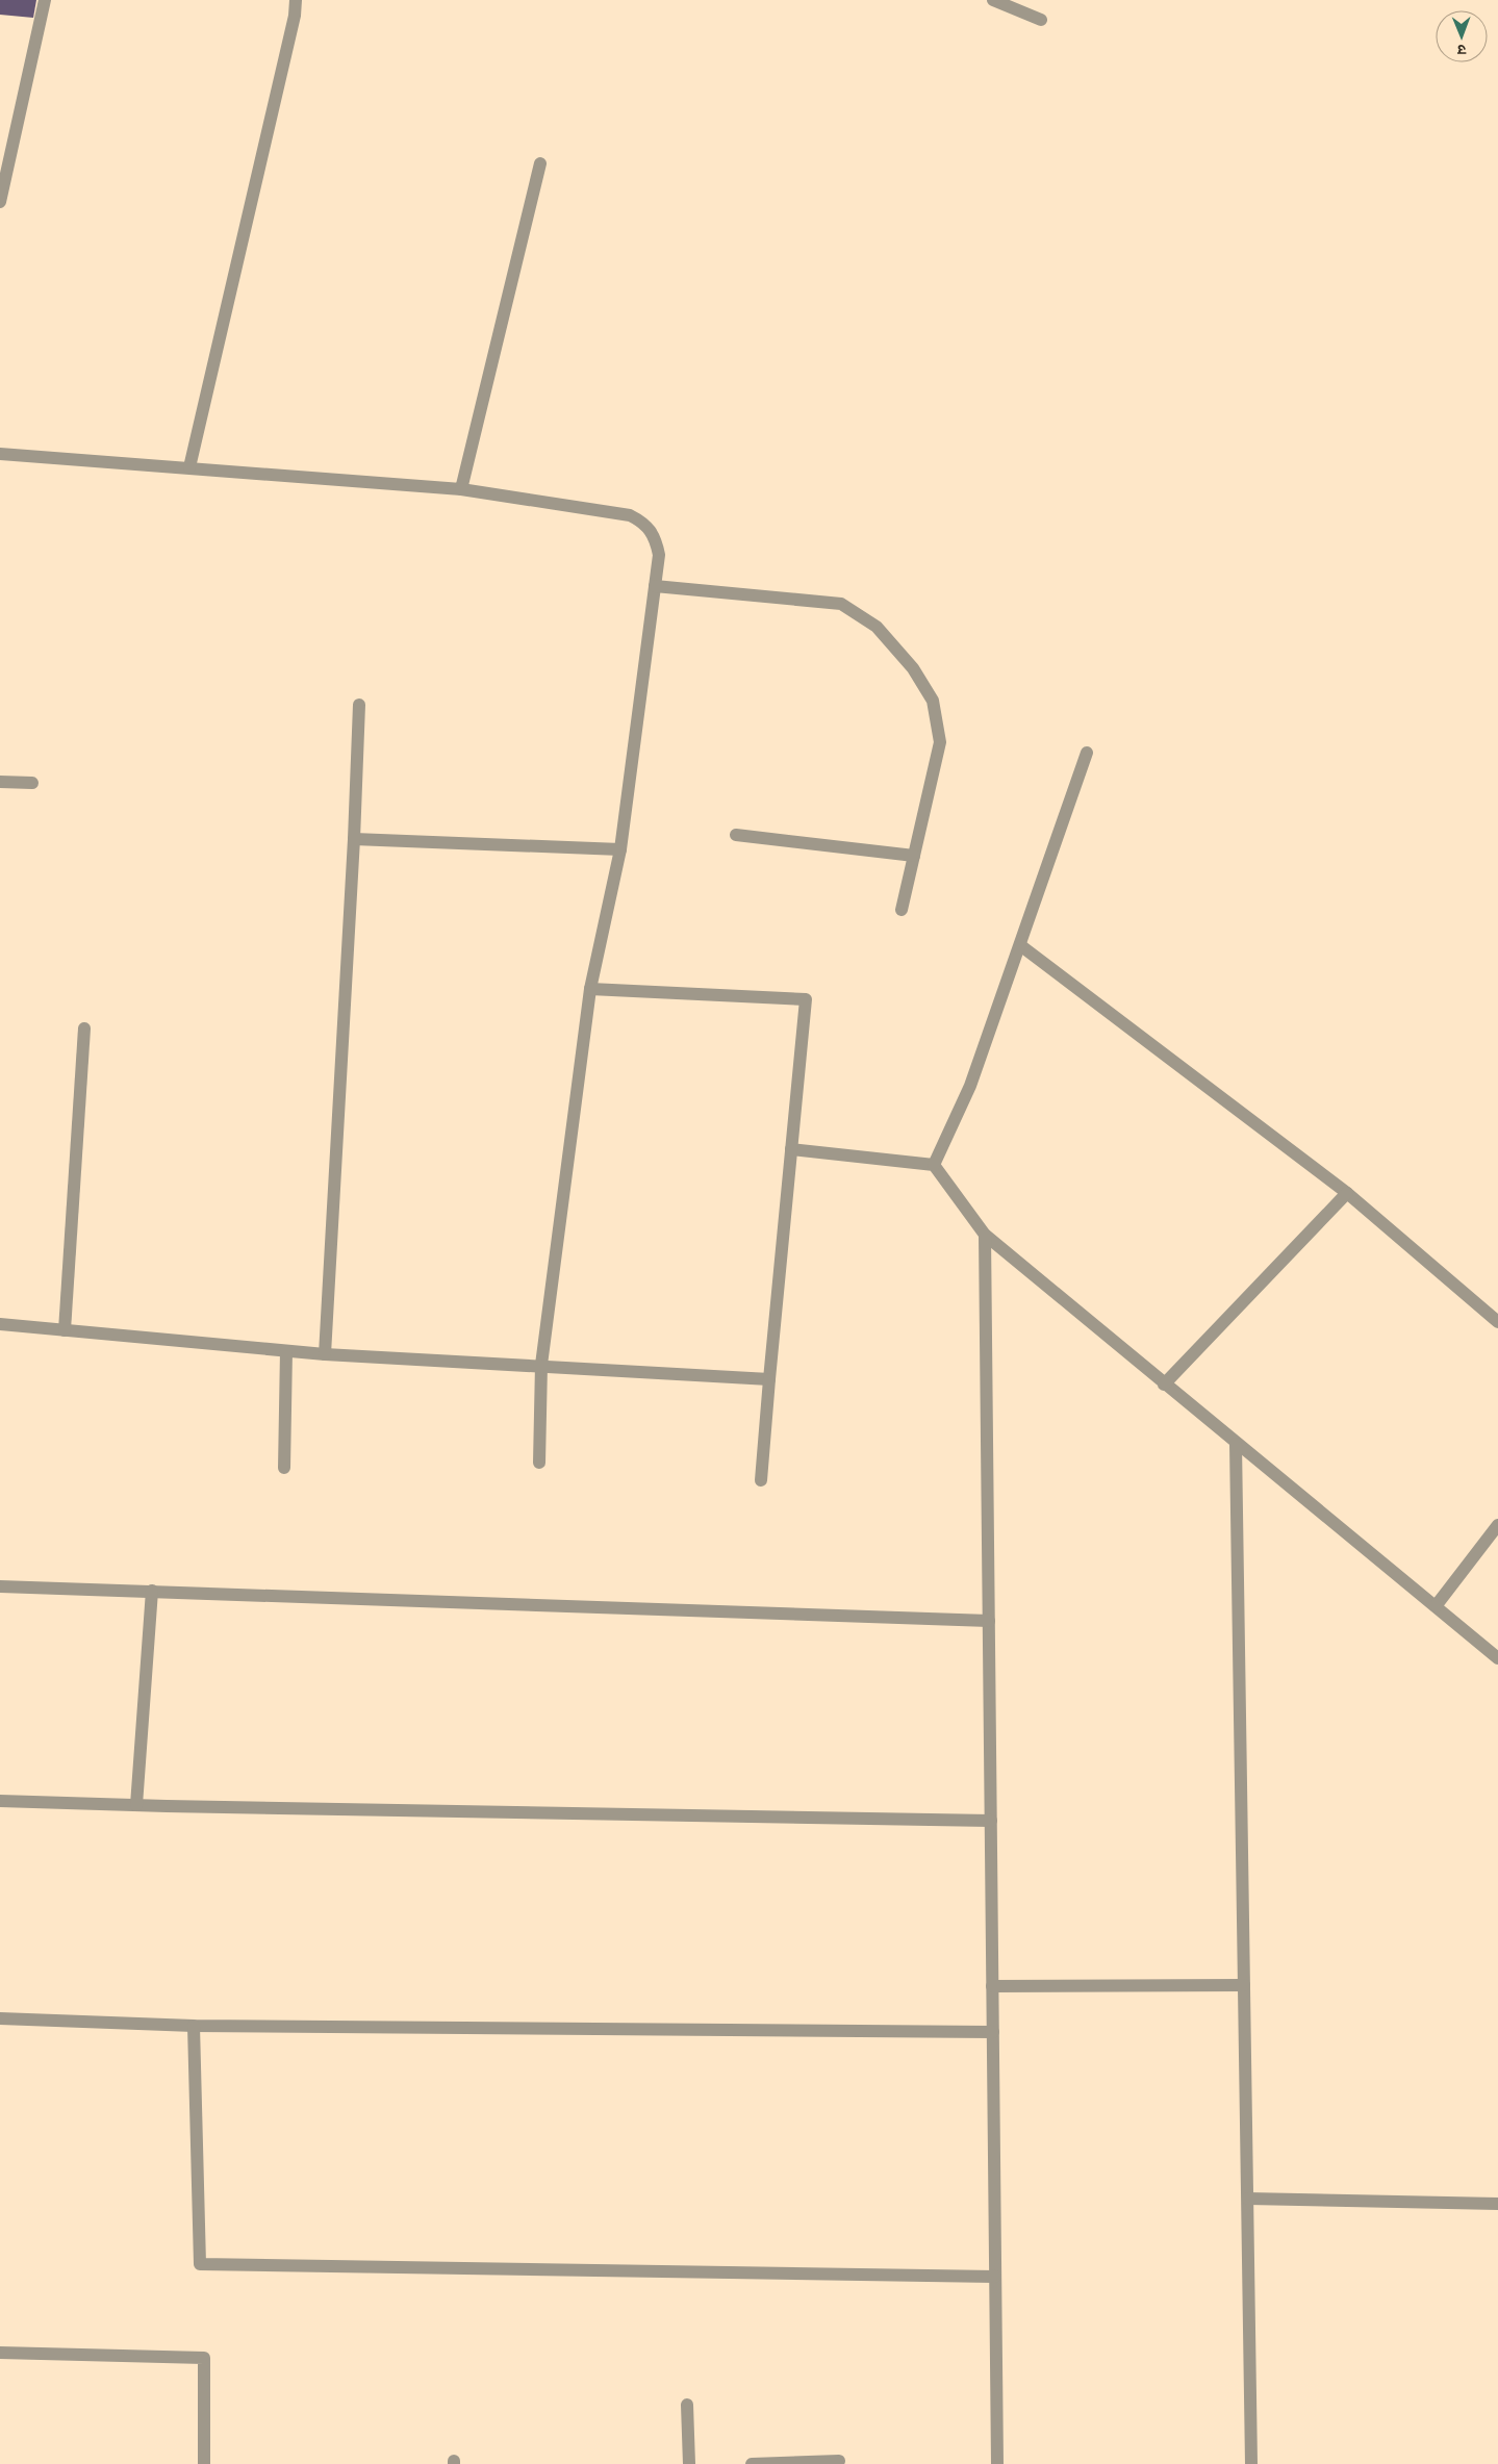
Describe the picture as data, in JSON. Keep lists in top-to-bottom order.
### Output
{
  "north": "bottom"
}
